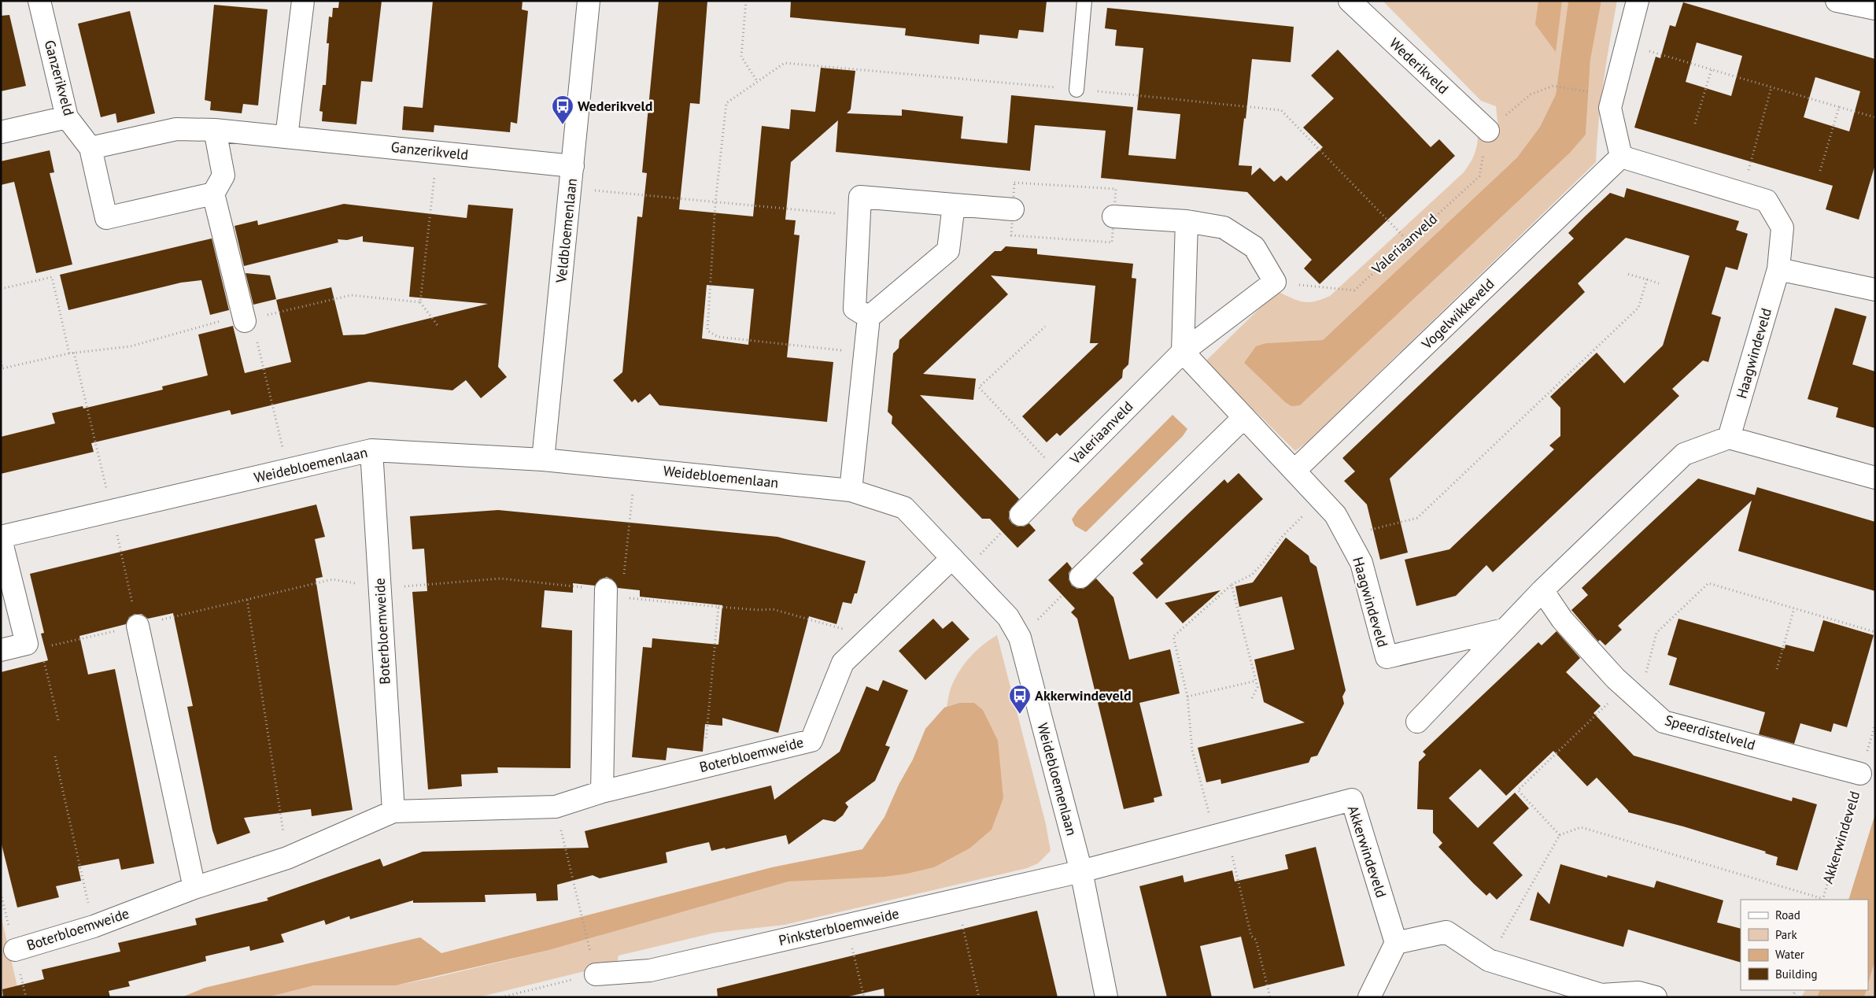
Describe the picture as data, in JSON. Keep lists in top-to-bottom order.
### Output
{
  "streets": {
    "street": [
      "Wederikveld",
      "Ganzerikveld",
      "Veldbloemenlaan",
      "Valeriaanveld",
      "Vogelwikkeveld",
      "Haagwindeveld",
      "Weidebloemenlaan",
      "Boterbloemweide",
      "Speerdistelveld",
      "Akkerwindeveld",
      "Pinksterbloemweide"
    ]
  },
  "crossings": [
    ["Wederikveld", "Valeriaanveld"],
    ["Ganzerikveld", "Veldbloemenlaan"],
    ["Veldbloemenlaan", "Weidebloemenlaan"],
    ["Vogelwikkeveld", "Haagwindeveld"],
    ["Weidebloemenlaan", "Boterbloemweide"],
    ["Weidebloemenlaan", "Akkerwindeveld"],
    ["Weidebloemenlaan", "Pinksterbloemweide"],
    ["Speerdistelveld", "Akkerwindeveld"],
    ["Akkerwindeveld", "Pinksterbloemweide"]
  ],
  "places": {
    "bus stop": ["Wederikveld", "Akkerwindeveld"]
  },
  "legend": [
    "Road",
    "Park",
    "Water",
    "Building"
  ]
}
